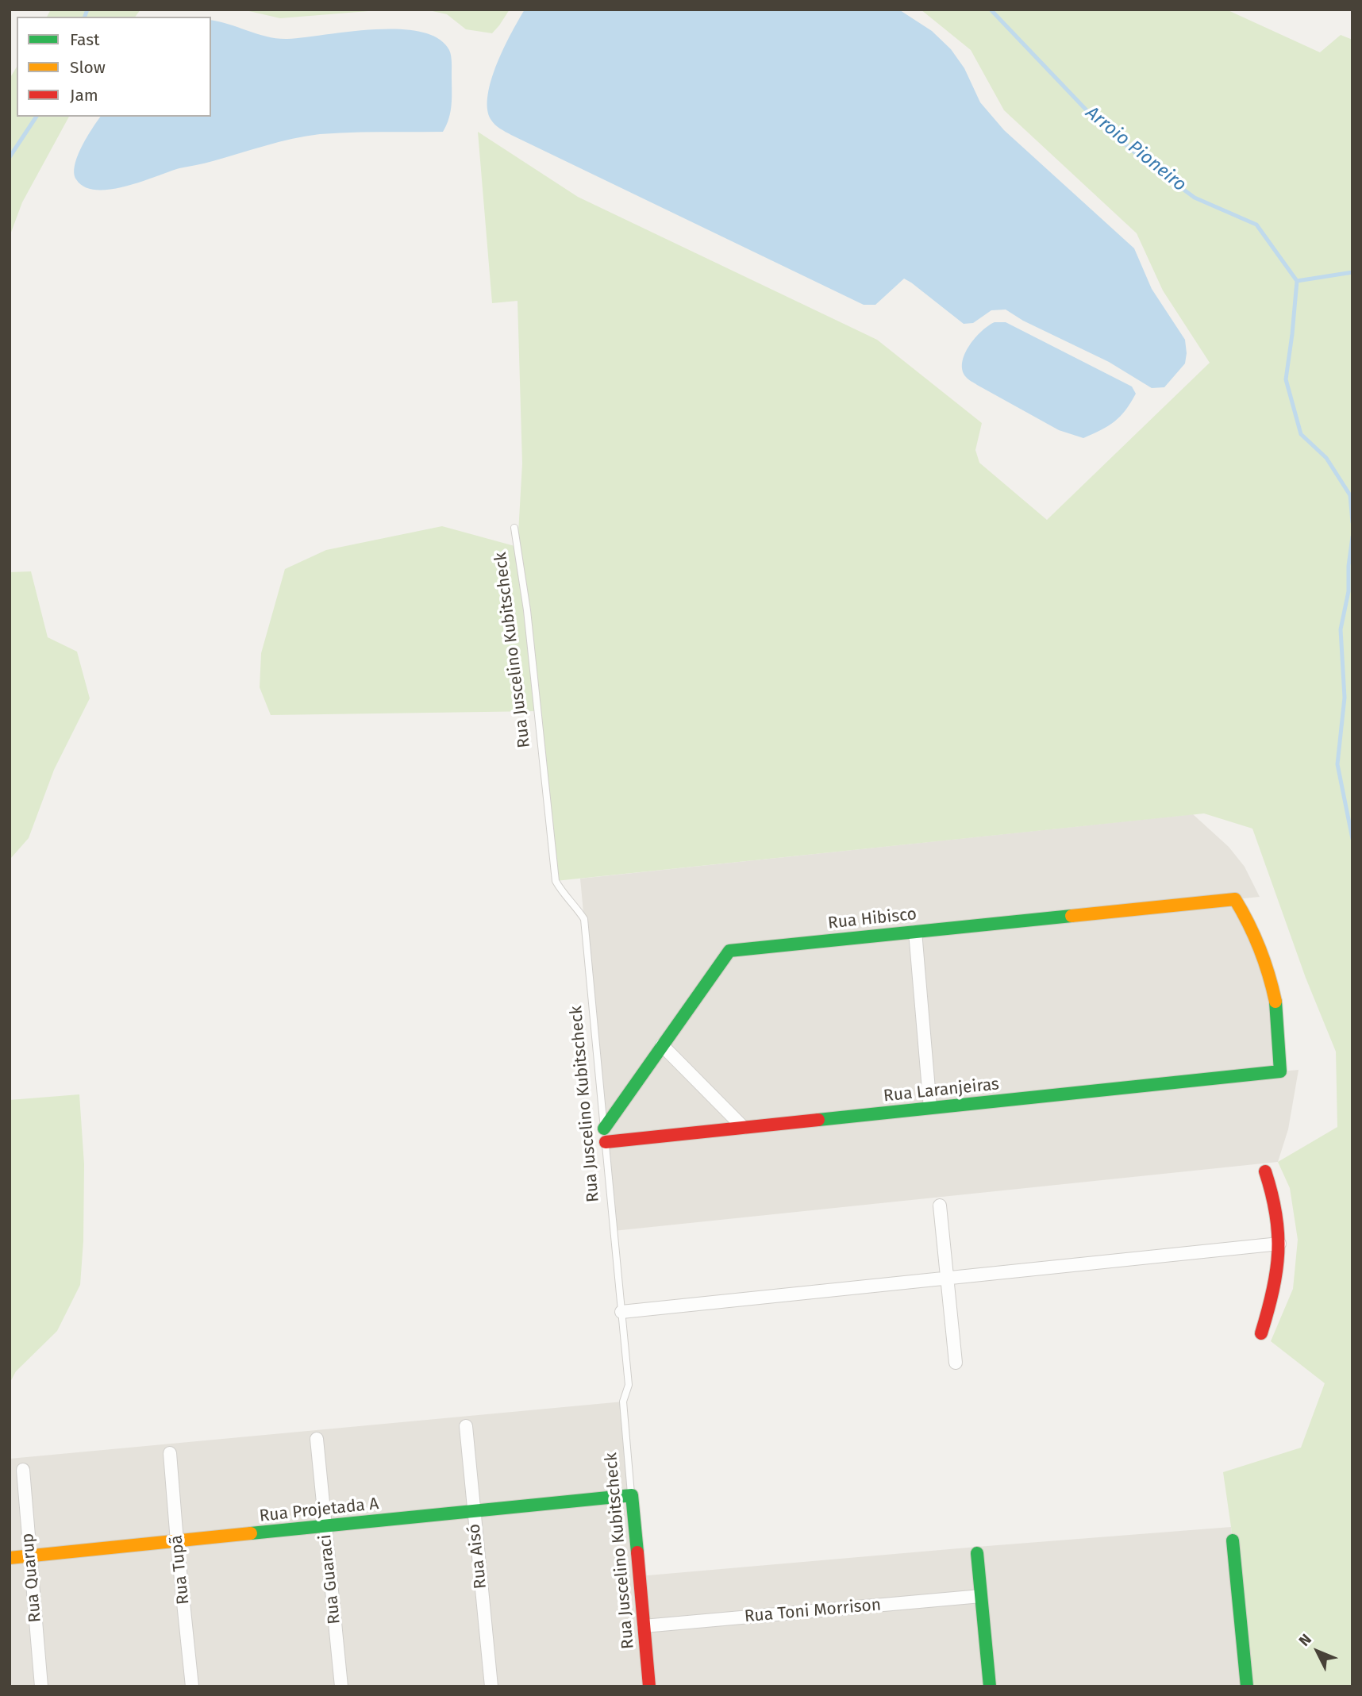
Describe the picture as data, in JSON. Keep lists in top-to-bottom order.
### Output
{
  "streets": {
    "street": [
      "Rua Juscelino Kubitscheck",
      "Rua Hibisco",
      "Rua Laranjeiras",
      "Rua Projetada A",
      "Rua Aisó",
      "Rua Tupã",
      "Rua Quarup",
      "Rua Guaraci",
      "Rua Toni Morrison"
    ]
  },
  "crossings": [
    ["Rua Juscelino Kubitscheck", "Rua Hibisco"],
    ["Rua Juscelino Kubitscheck", "Rua Laranjeiras"],
    ["Rua Juscelino Kubitscheck", "Rua Projetada A"],
    ["Rua Juscelino Kubitscheck", "Rua Toni Morrison"],
    ["Rua Hibisco", "Rua Laranjeiras"],
    ["Rua Projetada A", "Rua Aisó"],
    ["Rua Projetada A", "Rua Tupã"],
    ["Rua Projetada A", "Rua Quarup"],
    ["Rua Projetada A", "Rua Guaraci"]
  ],
  "water": ["Arroio Pioneiro"],
  "legend": ["Fast", "Slow", "Jam"],
  "north": "top left"
}
